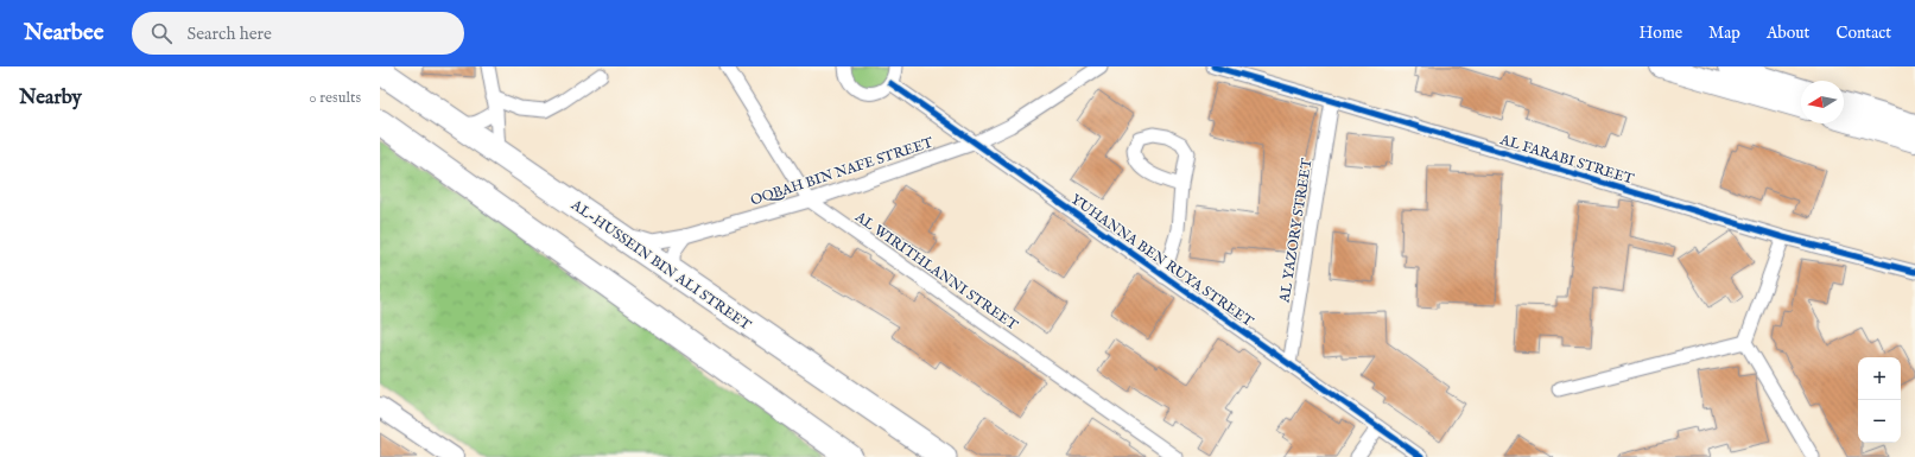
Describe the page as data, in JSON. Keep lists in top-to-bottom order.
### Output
{
  "streets": {
    "highway": ["AL-HUSSEIN BIN ALI STREET"],
    "street": [
      "AL FARABI STREET",
      "OQBAH BIN NAFE STREET",
      "AL YAZORY STREET",
      "YUHANNA BEN RUYA STREET",
      "AL WIRITHLANNI STREET"
    ]
  },
  "crossings": [
    ["AL FARABI STREET", "AL YAZORY STREET"],
    ["OQBAH BIN NAFE STREET", "YUHANNA BEN RUYA STREET"],
    ["OQBAH BIN NAFE STREET", "AL-HUSSEIN BIN ALI STREET"],
    ["OQBAH BIN NAFE STREET", "AL WIRITHLANNI STREET"],
    ["AL YAZORY STREET", "YUHANNA BEN RUYA STREET"]
  ],
  "north": "left",
  "page": {
    "header": "Nearbee",
    "search": "Search here",
    "nav": [
      "Home",
      "Map",
      "About",
      "Contact"
    ],
    "heading": ["Nearby", "0 results"],
    "map_buttons": ["+", "−"]
  }
}
